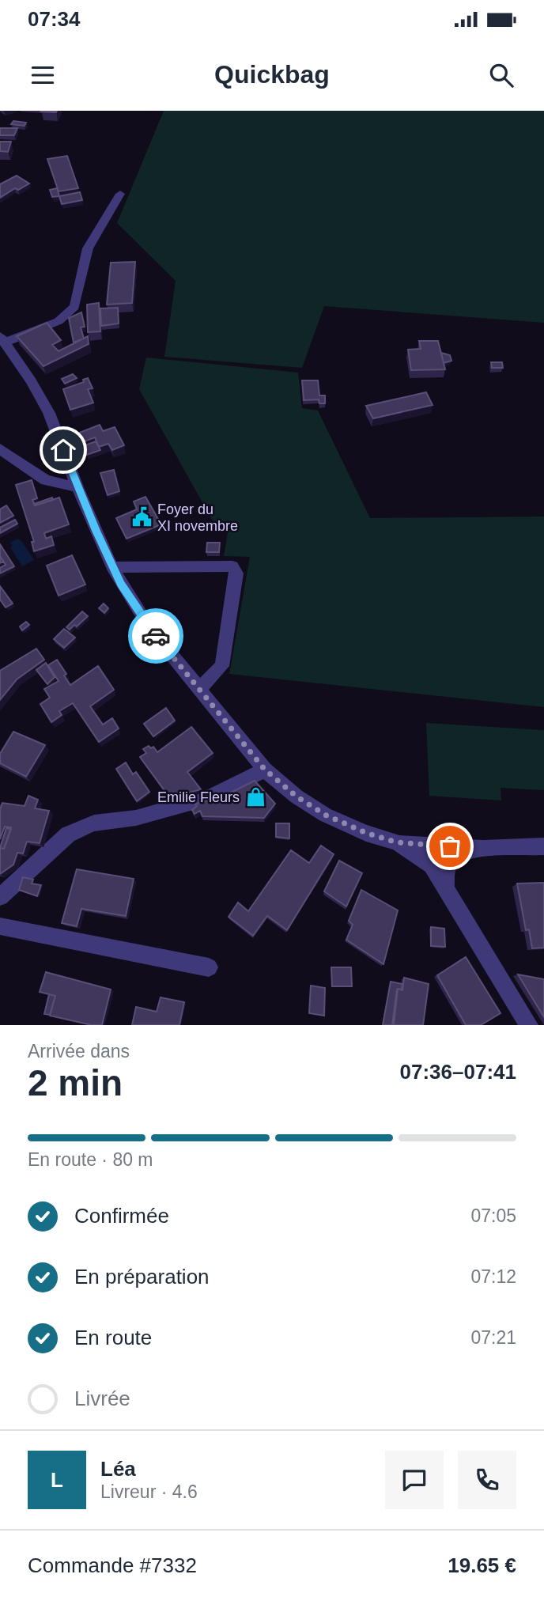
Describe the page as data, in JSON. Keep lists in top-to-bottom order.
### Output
{
  "places": {
    "public building": ["Foyer du XI novembre"],
    "shop": ["Emilie Fleurs"]
  },
  "page": {
    "status": "07:34",
    "header": "Quickbag",
    "heading": ["2 min", "Arrivée dans", "07:36–07:41"],
    "panel": [
      "Léa",
      "Livreur · 4.6",
      "Commande #7332",
      "19.65 €"
    ],
    "bar": "En route · 80 m",
    "list": [
      ["Confirmée", "07:05"],
      ["En préparation", "07:12"],
      ["En route", "07:21"],
      "Livrée"
    ],
    "round": "L"
  }
}
